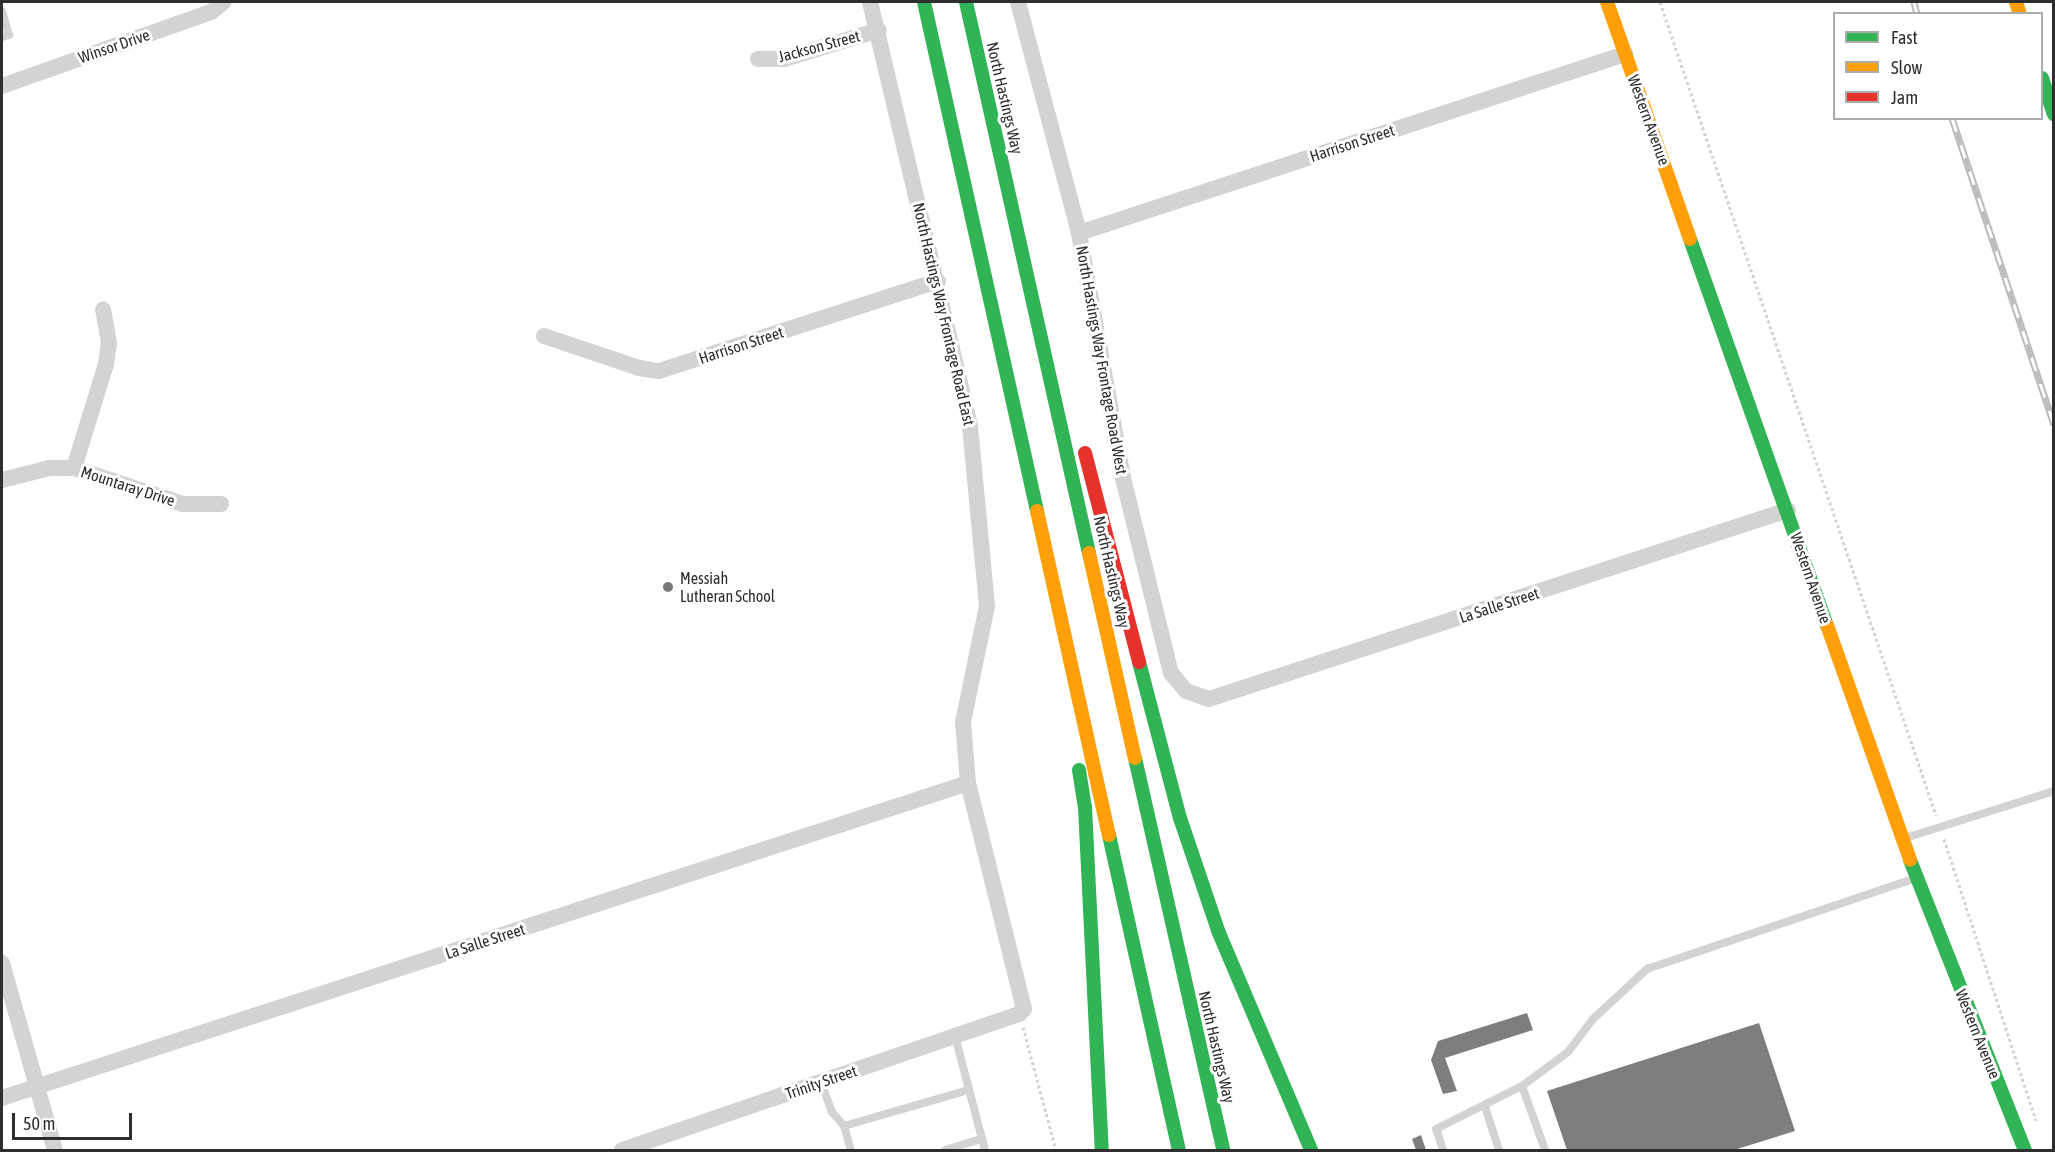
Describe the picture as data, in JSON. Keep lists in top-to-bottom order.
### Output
{
  "streets": {
    "main road": ["North Hastings Way", "Western Avenue"],
    "street": [
      "Winsor Drive",
      "Jackson Street",
      "Harrison Street",
      "North Hastings Way Frontage Road East",
      "North Hastings Way Frontage Road West",
      "Mountaray Drive",
      "La Salle Street",
      "Trinity Street"
    ]
  },
  "crossings": [
    ["Jackson Street", "North Hastings Way Frontage Road East"],
    ["Western Avenue", "Harrison Street"],
    ["Western Avenue", "La Salle Street"],
    ["Harrison Street", "North Hastings Way Frontage Road East"],
    ["Harrison Street", "North Hastings Way Frontage Road West"],
    ["North Hastings Way Frontage Road East", "La Salle Street"],
    ["North Hastings Way Frontage Road East", "Trinity Street"],
    ["North Hastings Way Frontage Road West", "La Salle Street"]
  ],
  "places": ["Messiah Lutheran School"],
  "legend": ["Fast", "Slow", "Jam"],
  "scale_bar": "50 m"
}
